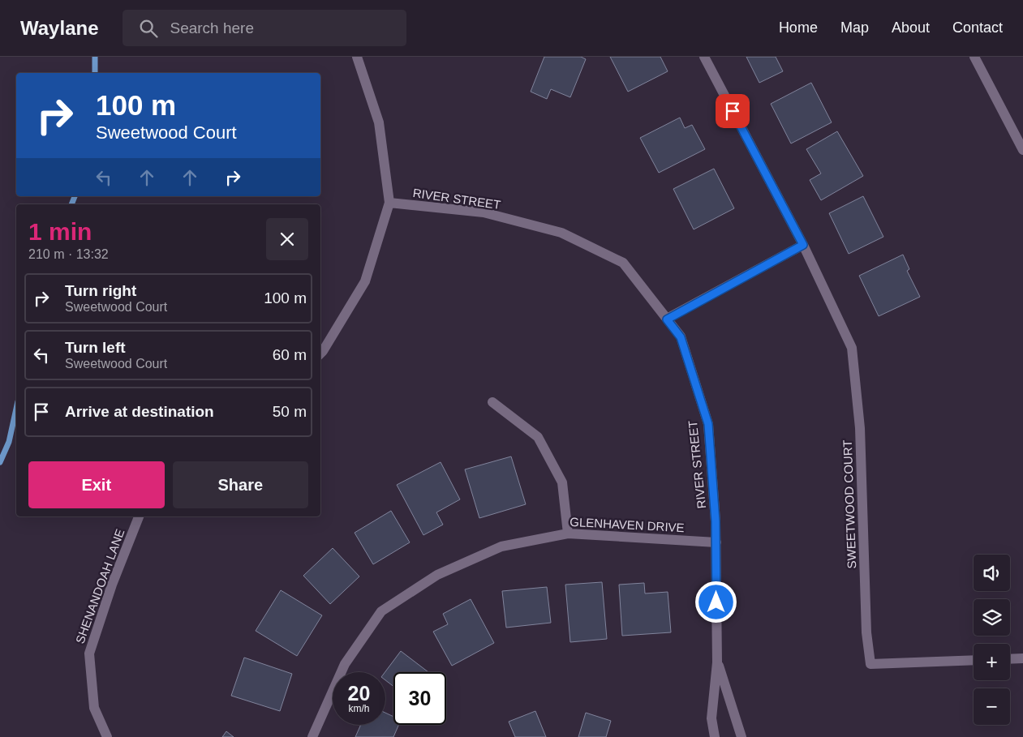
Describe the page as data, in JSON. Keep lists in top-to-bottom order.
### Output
{
  "streets": {
    "street": [
      "RIVER STREET",
      "SWEETWOOD COURT",
      "GLENHAVEN DRIVE",
      "SHENANDOAH LANE"
    ]
  },
  "crossings": [
    ["RIVER STREET", "GLENHAVEN DRIVE"]
  ],
  "page": {
    "header": "Waylane",
    "search": "Search here",
    "nav": [
      "Home",
      "Map",
      "About",
      "Contact"
    ],
    "turn": ["100 m", "Sweetwood Court"],
    "heading": ["1 min", "210 m · 13:32"],
    "list": [
      {
        "name": "Turn right",
        "note": "Sweetwood Court",
        "value": "100 m"
      },
      {
        "name": "Turn left",
        "note": "Sweetwood Court",
        "value": "60 m"
      },
      {
        "name": "Arrive at destination",
        "value": "50 m"
      }
    ],
    "buttons": ["Exit", "Share"],
    "map_buttons": ["+", "−"],
    "speed": "20 km/h",
    "limit": "30"
  }
}
